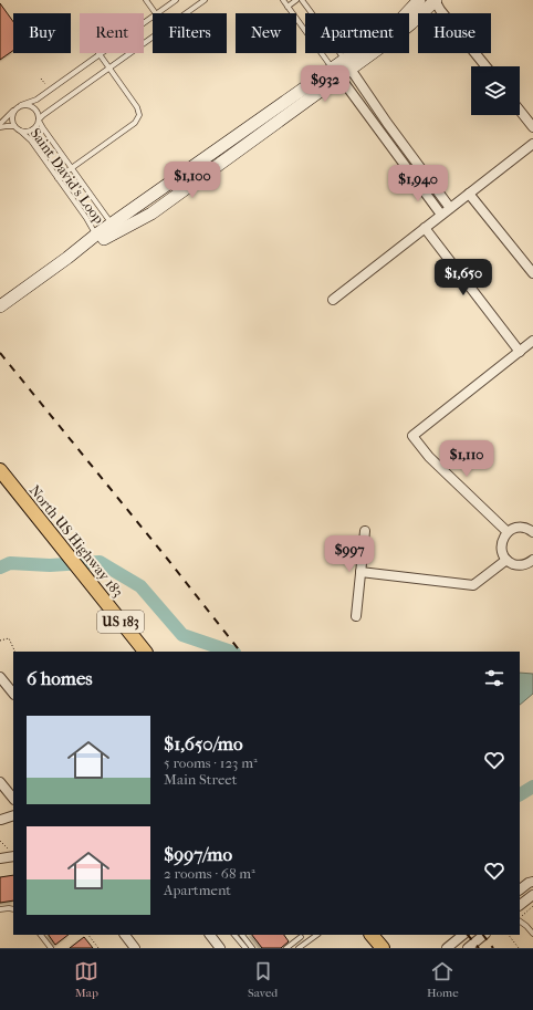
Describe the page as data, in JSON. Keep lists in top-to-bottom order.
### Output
{
  "streets": {
    "main road": ["North US Highway 183", "US 183"],
    "lane": ["Saint David's Loop"]
  },
  "page": {
    "chip": [
      "Buy",
      "Rent",
      "Filters",
      "New",
      "Apartment",
      "House"
    ],
    "price": [
      "$932",
      "$1,100",
      "$1,940",
      "$1,650",
      "$1,110",
      "$997"
    ],
    "heading": "6 homes",
    "list": [
      {
        "name": "$1,650/mo",
        "note": "5 rooms · 123 m² · Main Street"
      },
      {
        "name": "$997/mo",
        "note": "2 rooms · 68 m² · Apartment"
      }
    ],
    "tabs": ["Map", "Saved", "Home"]
  }
}
